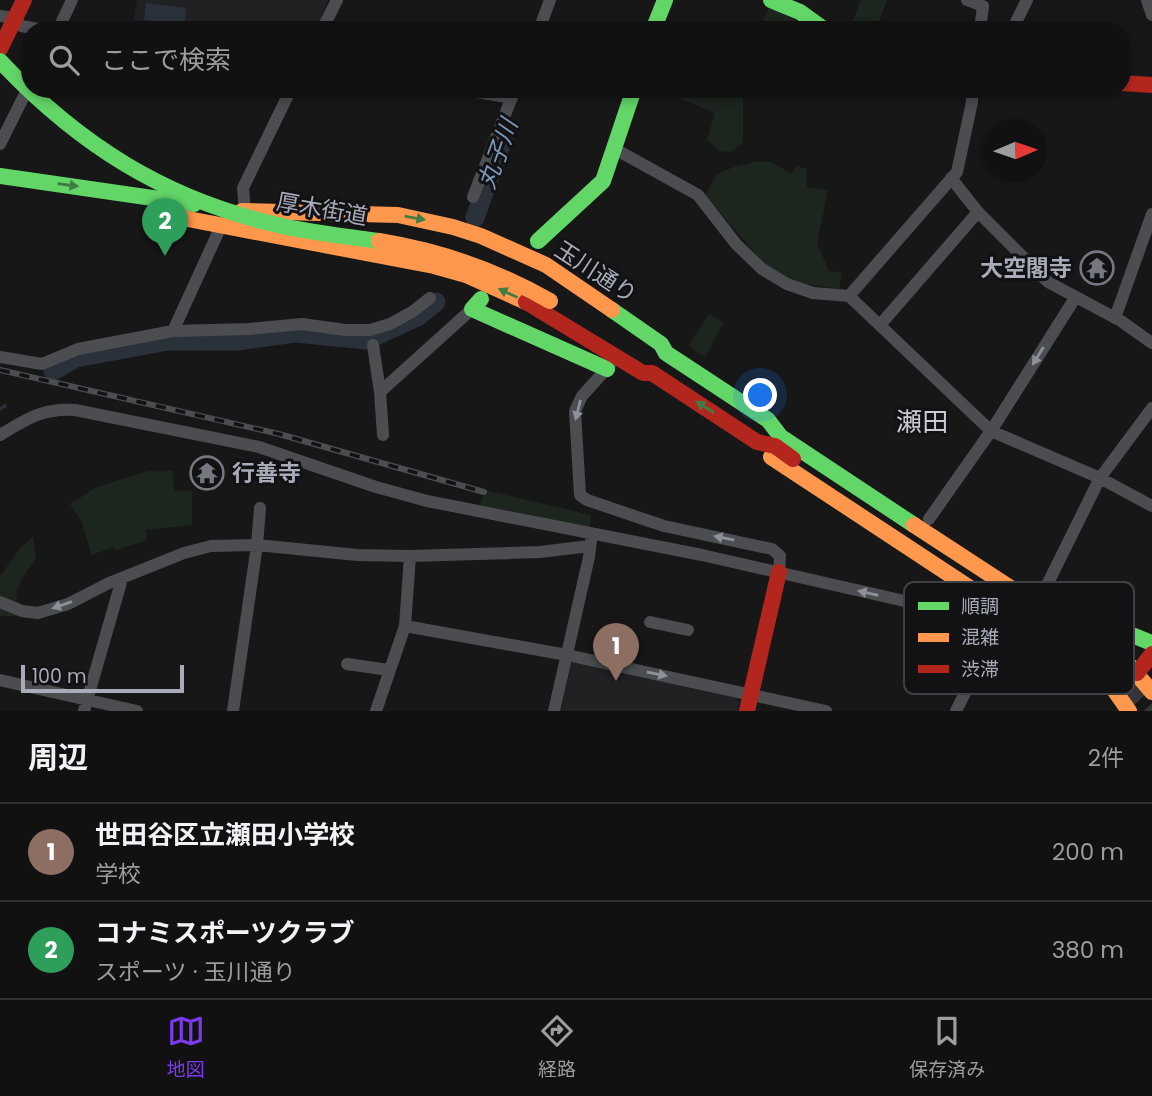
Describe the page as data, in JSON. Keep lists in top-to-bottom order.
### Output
{
  "streets": {
    "main road": ["厚木街道", "玉川通り"]
  },
  "crossings": [
    ["厚木街道", "玉川通り"]
  ],
  "districts": ["瀬田"],
  "water": ["丸子川"],
  "places": {
    "temple": ["大空閣寺", "行善寺"]
  },
  "legend": ["順調", "混雑", "渋滞"],
  "scale_bar": "100 m",
  "north": "right",
  "page": {
    "search": "ここで検索",
    "pins": ["2", "1"],
    "scale": "100 m",
    "heading": ["周辺", "2件"],
    "list": [
      {
        "mark": "1",
        "name": "世田谷区立瀬田小学校",
        "note": "学校",
        "value": "200 m"
      },
      {
        "mark": "2",
        "name": "コナミスポーツクラブ",
        "note": "スポーツ · 玉川通り",
        "value": "380 m"
      }
    ],
    "nav": ["地図", "経路", "保存済み"]
  }
}
